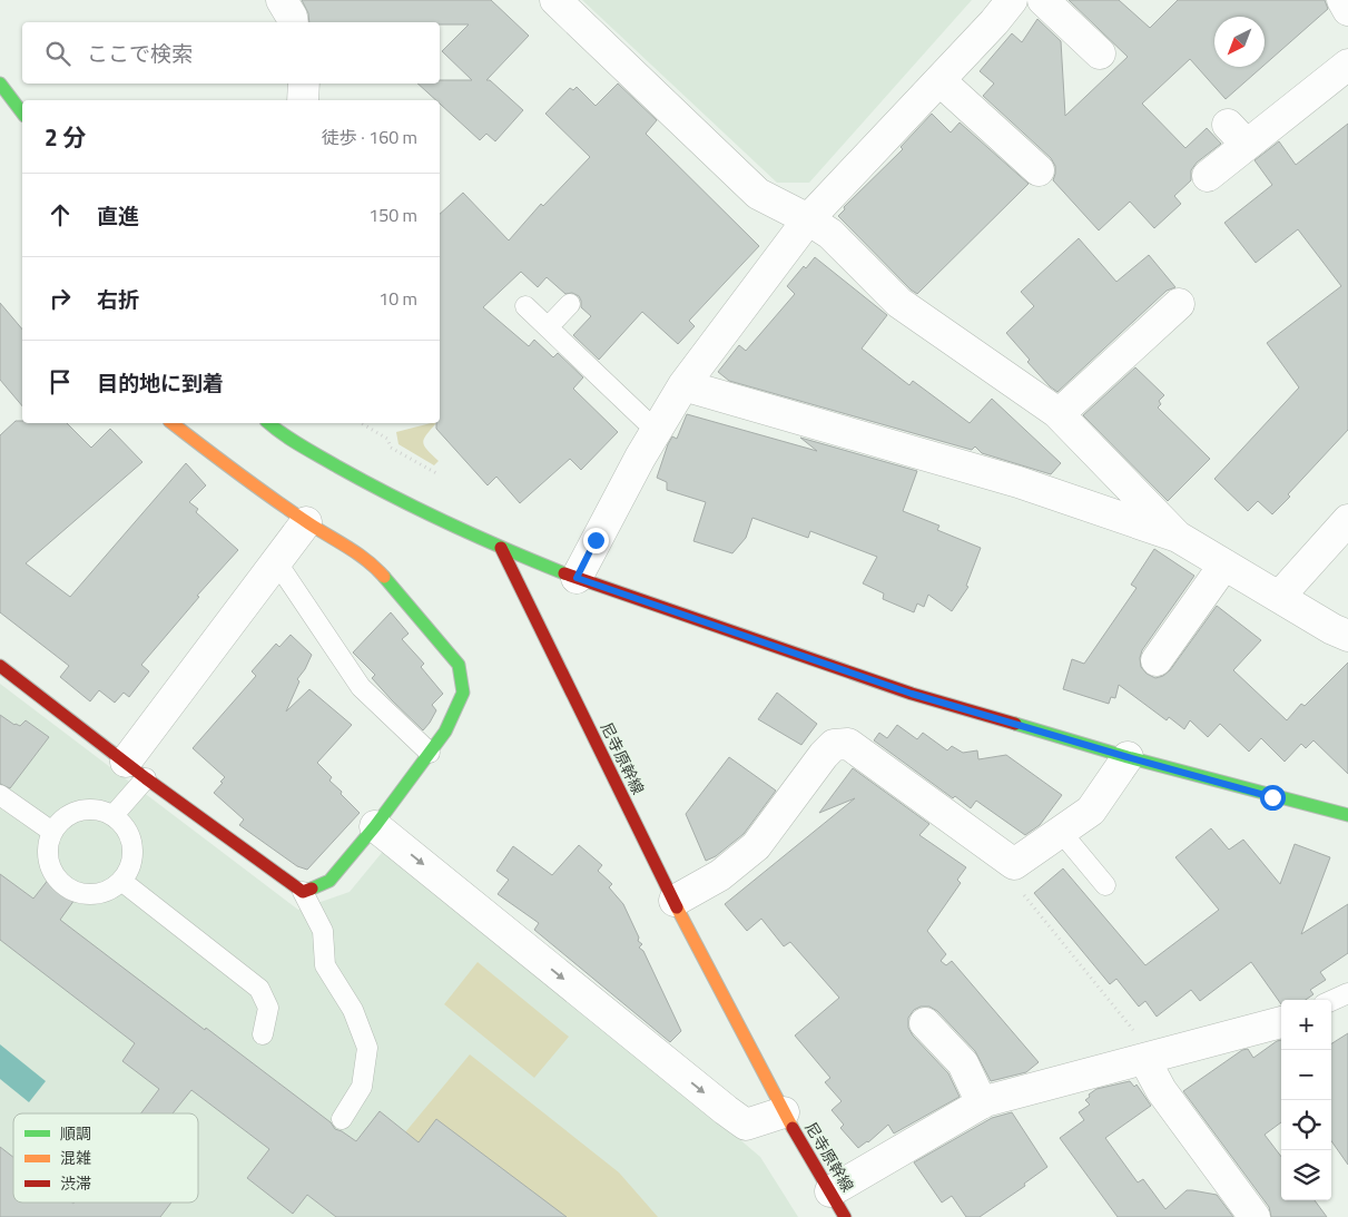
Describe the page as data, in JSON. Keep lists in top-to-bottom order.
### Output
{
  "streets": {
    "street": ["尼寺原幹線"]
  },
  "legend": ["順調", "混雑", "渋滞"],
  "north": "bottom left",
  "page": {
    "search": "ここで検索",
    "heading": ["2 分", "徒歩 · 160 m"],
    "list": [
      ["直進", "150 m"],
      ["右折", "10 m"],
      "目的地に到着"
    ],
    "map_buttons": ["+", "−"]
  }
}
